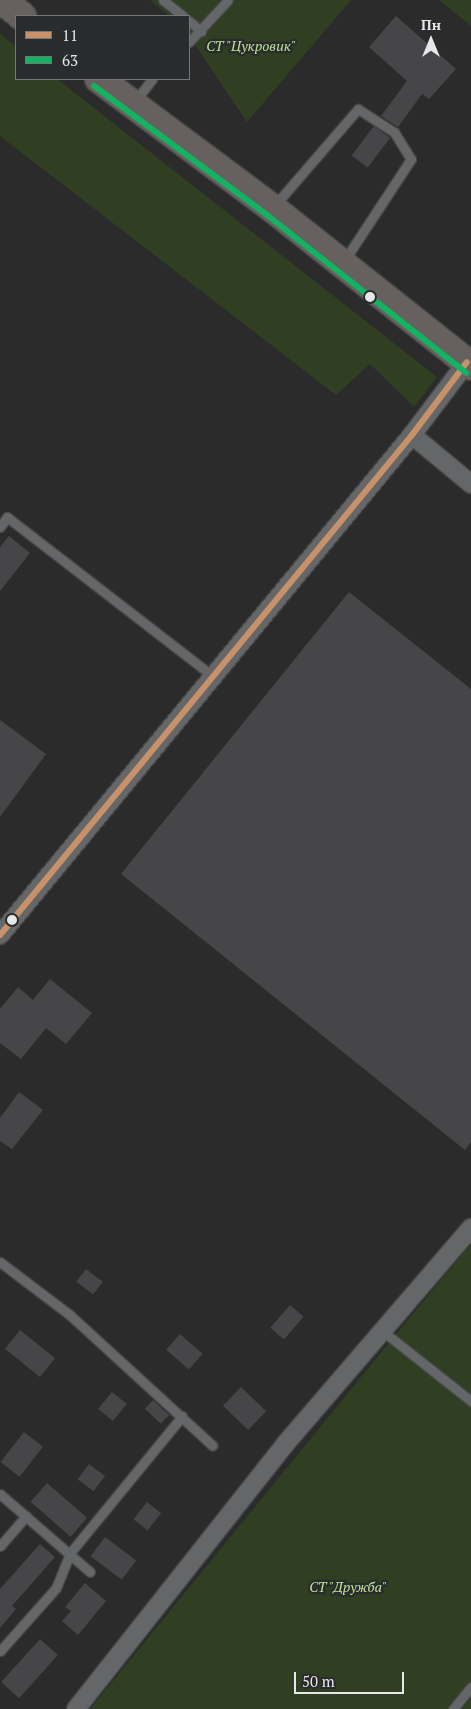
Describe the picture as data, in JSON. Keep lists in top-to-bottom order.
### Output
{
  "parks": ["СТ \"Цукровик\"", "СТ \"Дружба\""],
  "lines": ["transit line 63", "transit line 11"],
  "legend": ["11", "63"],
  "scale_bar": "50 m",
  "north": "top"
}
